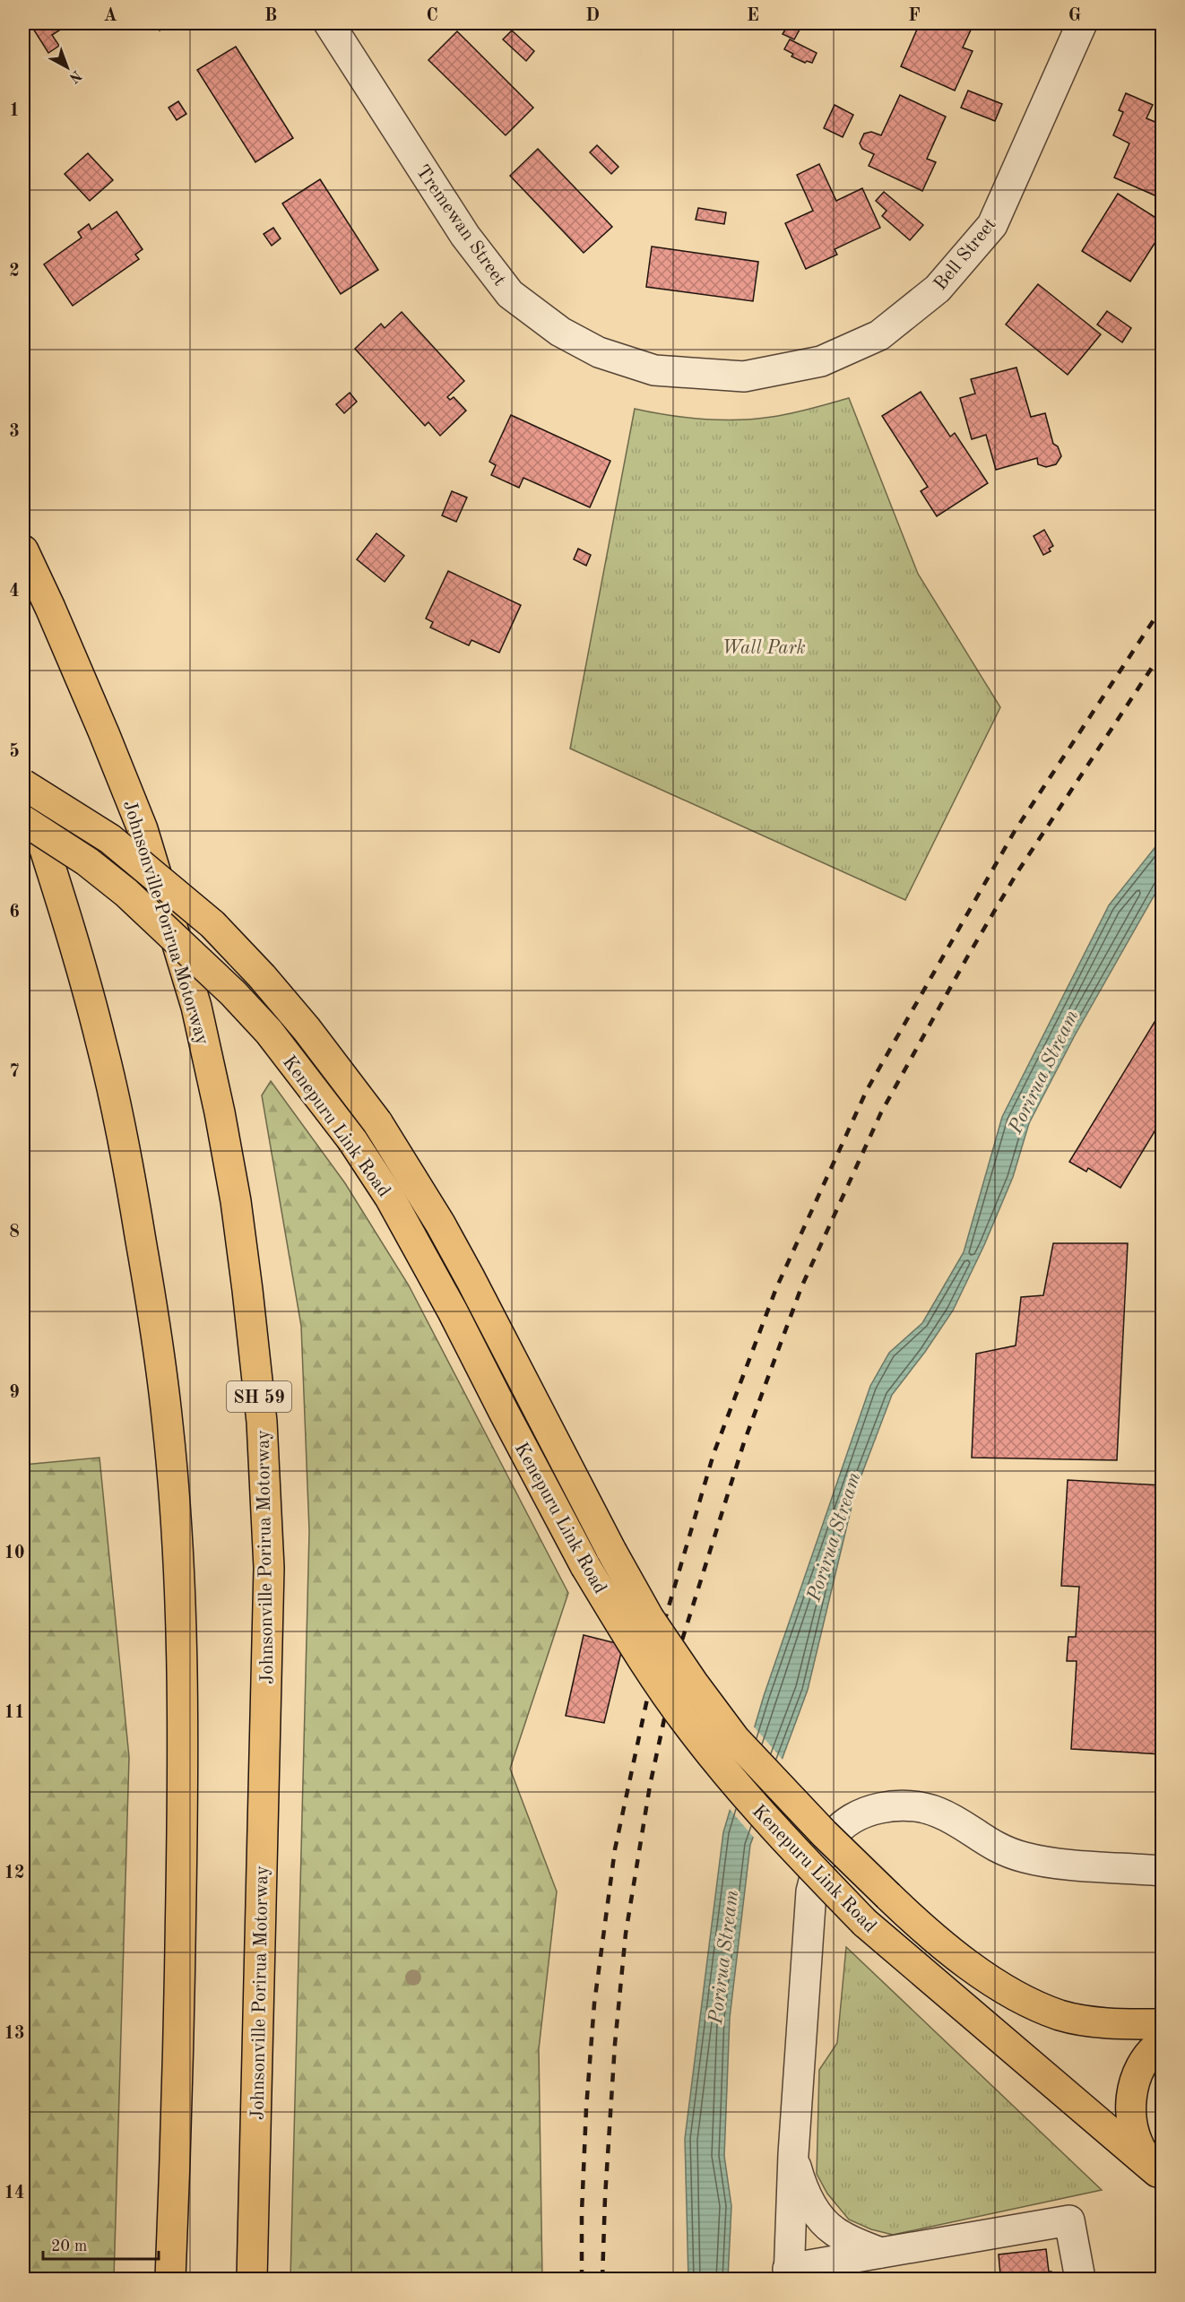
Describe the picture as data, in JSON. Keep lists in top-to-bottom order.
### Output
{
  "streets": {
    "main road": ["Johnsonville Porirua Motorway", "Kenepuru Link Road", "SH 59"],
    "street": ["Tremewan Street", "Bell Street"]
  },
  "crossings": [
    ["Tremewan Street", "Bell Street"]
  ],
  "water": ["Porirua Stream"],
  "parks": ["Wall Park"],
  "scale_bar": "20 m",
  "north": "bottom right",
  "grid": {
    "columns": [
      "A",
      "B",
      "C",
      "D",
      "E",
      "F",
      "G"
    ],
    "rows": [
      "1",
      "2",
      "3",
      "4",
      "5",
      "6",
      "7",
      "8",
      "9",
      "10",
      "11",
      "12",
      "13",
      "14"
    ]
  }
}
